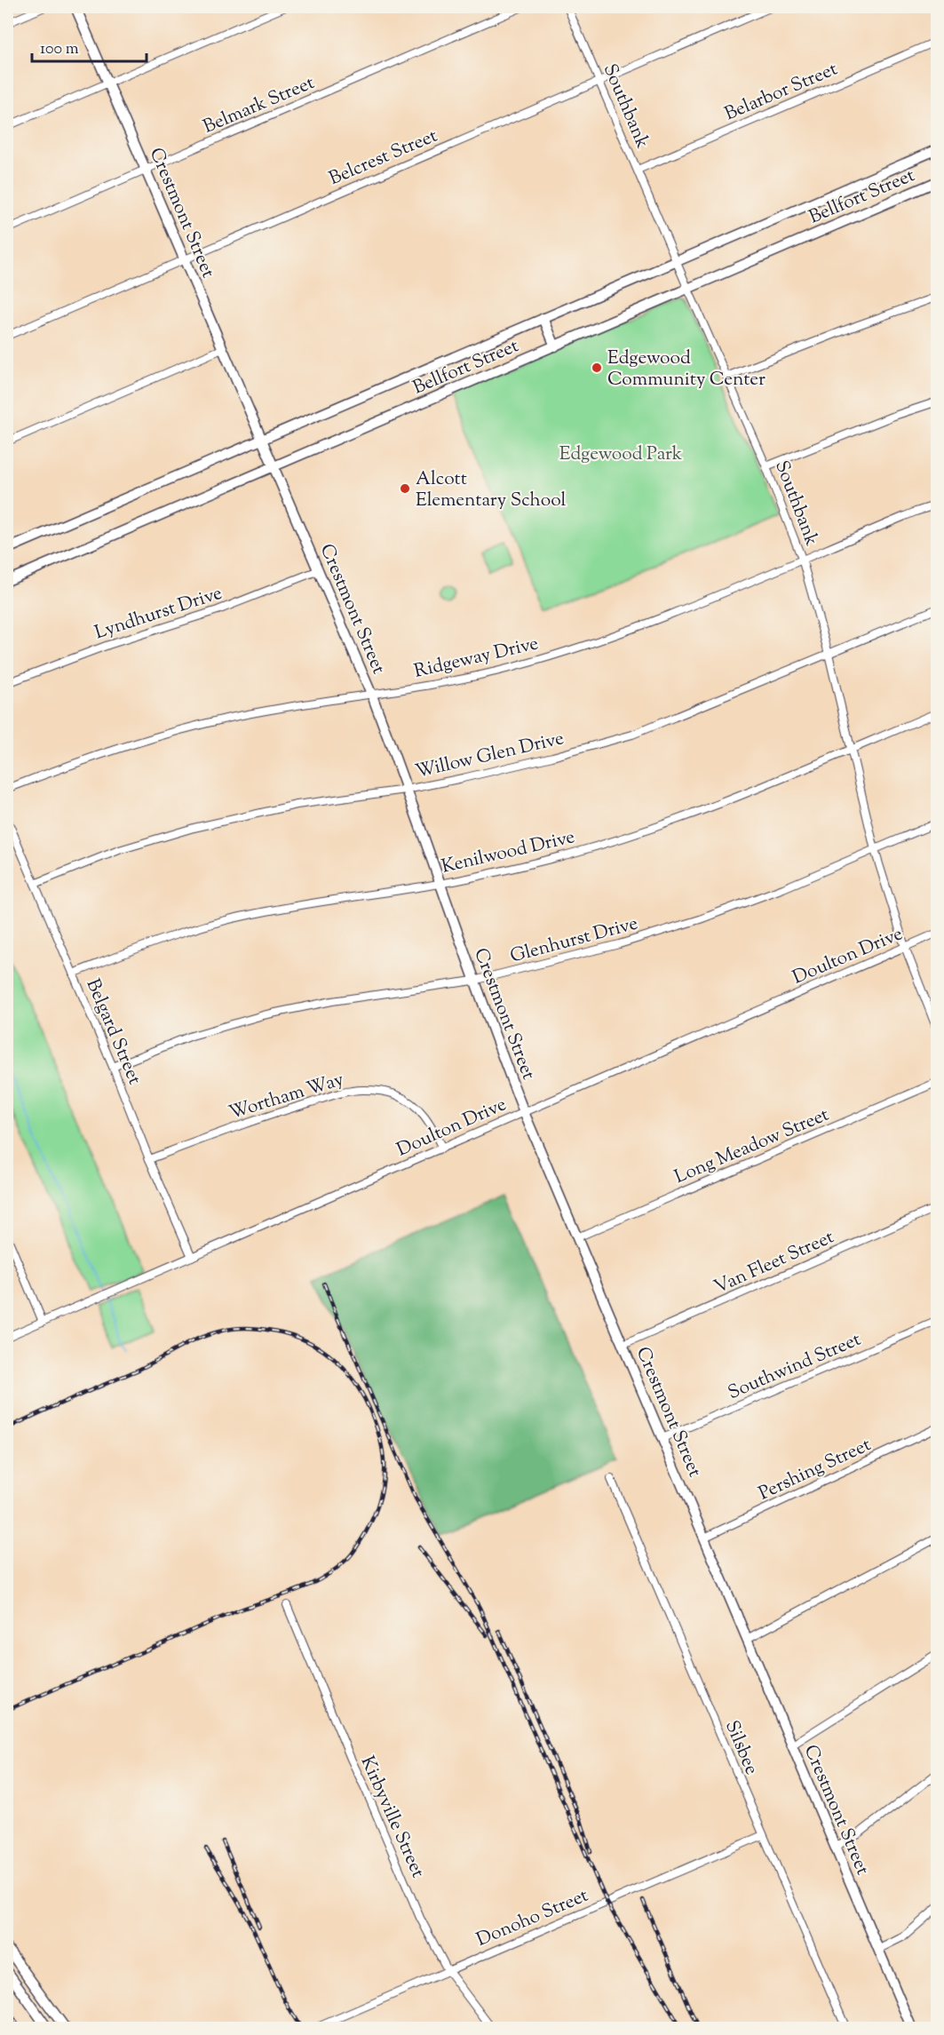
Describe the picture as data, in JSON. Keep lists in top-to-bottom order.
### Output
{
  "streets": {
    "main road": ["Bellfort Street", "Crestmont Street"],
    "street": [
      "Belarbor Street",
      "Belmark Street",
      "Southbank",
      "Belcrest Street",
      "Lyndhurst Drive",
      "Ridgeway Drive",
      "Willow Glen Drive",
      "Kenilwood Drive",
      "Glenhurst Drive",
      "Doulton Drive",
      "Belgard Street",
      "Wortham Way",
      "Long Meadow Street",
      "Van Fleet Street",
      "Southwind Street",
      "Pershing Street",
      "Silsbee",
      "Kirbyville Street",
      "Donoho Street"
    ]
  },
  "crossings": [
    ["Belarbor Street", "Southbank"],
    ["Belmark Street", "Crestmont Street"],
    ["Southbank", "Belcrest Street"],
    ["Southbank", "Bellfort Street"],
    ["Southbank", "Ridgeway Drive"],
    ["Southbank", "Willow Glen Drive"],
    ["Southbank", "Kenilwood Drive"],
    ["Southbank", "Glenhurst Drive"],
    ["Southbank", "Doulton Drive"],
    ["Belcrest Street", "Crestmont Street"],
    ["Bellfort Street", "Crestmont Street"],
    ["Crestmont Street", "Lyndhurst Drive"],
    ["Crestmont Street", "Ridgeway Drive"],
    ["Crestmont Street", "Willow Glen Drive"],
    ["Crestmont Street", "Kenilwood Drive"],
    ["Crestmont Street", "Glenhurst Drive"],
    ["Crestmont Street", "Doulton Drive"],
    ["Crestmont Street", "Long Meadow Street"],
    ["Crestmont Street", "Van Fleet Street"],
    ["Crestmont Street", "Southwind Street"],
    ["Crestmont Street", "Pershing Street"],
    ["Willow Glen Drive", "Belgard Street"],
    ["Kenilwood Drive", "Belgard Street"],
    ["Glenhurst Drive", "Belgard Street"],
    ["Doulton Drive", "Belgard Street"],
    ["Doulton Drive", "Wortham Way"],
    ["Belgard Street", "Wortham Way"],
    ["Silsbee", "Donoho Street"],
    ["Kirbyville Street", "Donoho Street"]
  ],
  "parks": ["Edgewood Park"],
  "places": ["Edgewood Community Center", "Alcott Elementary School"],
  "scale_bar": "100 m"
}
